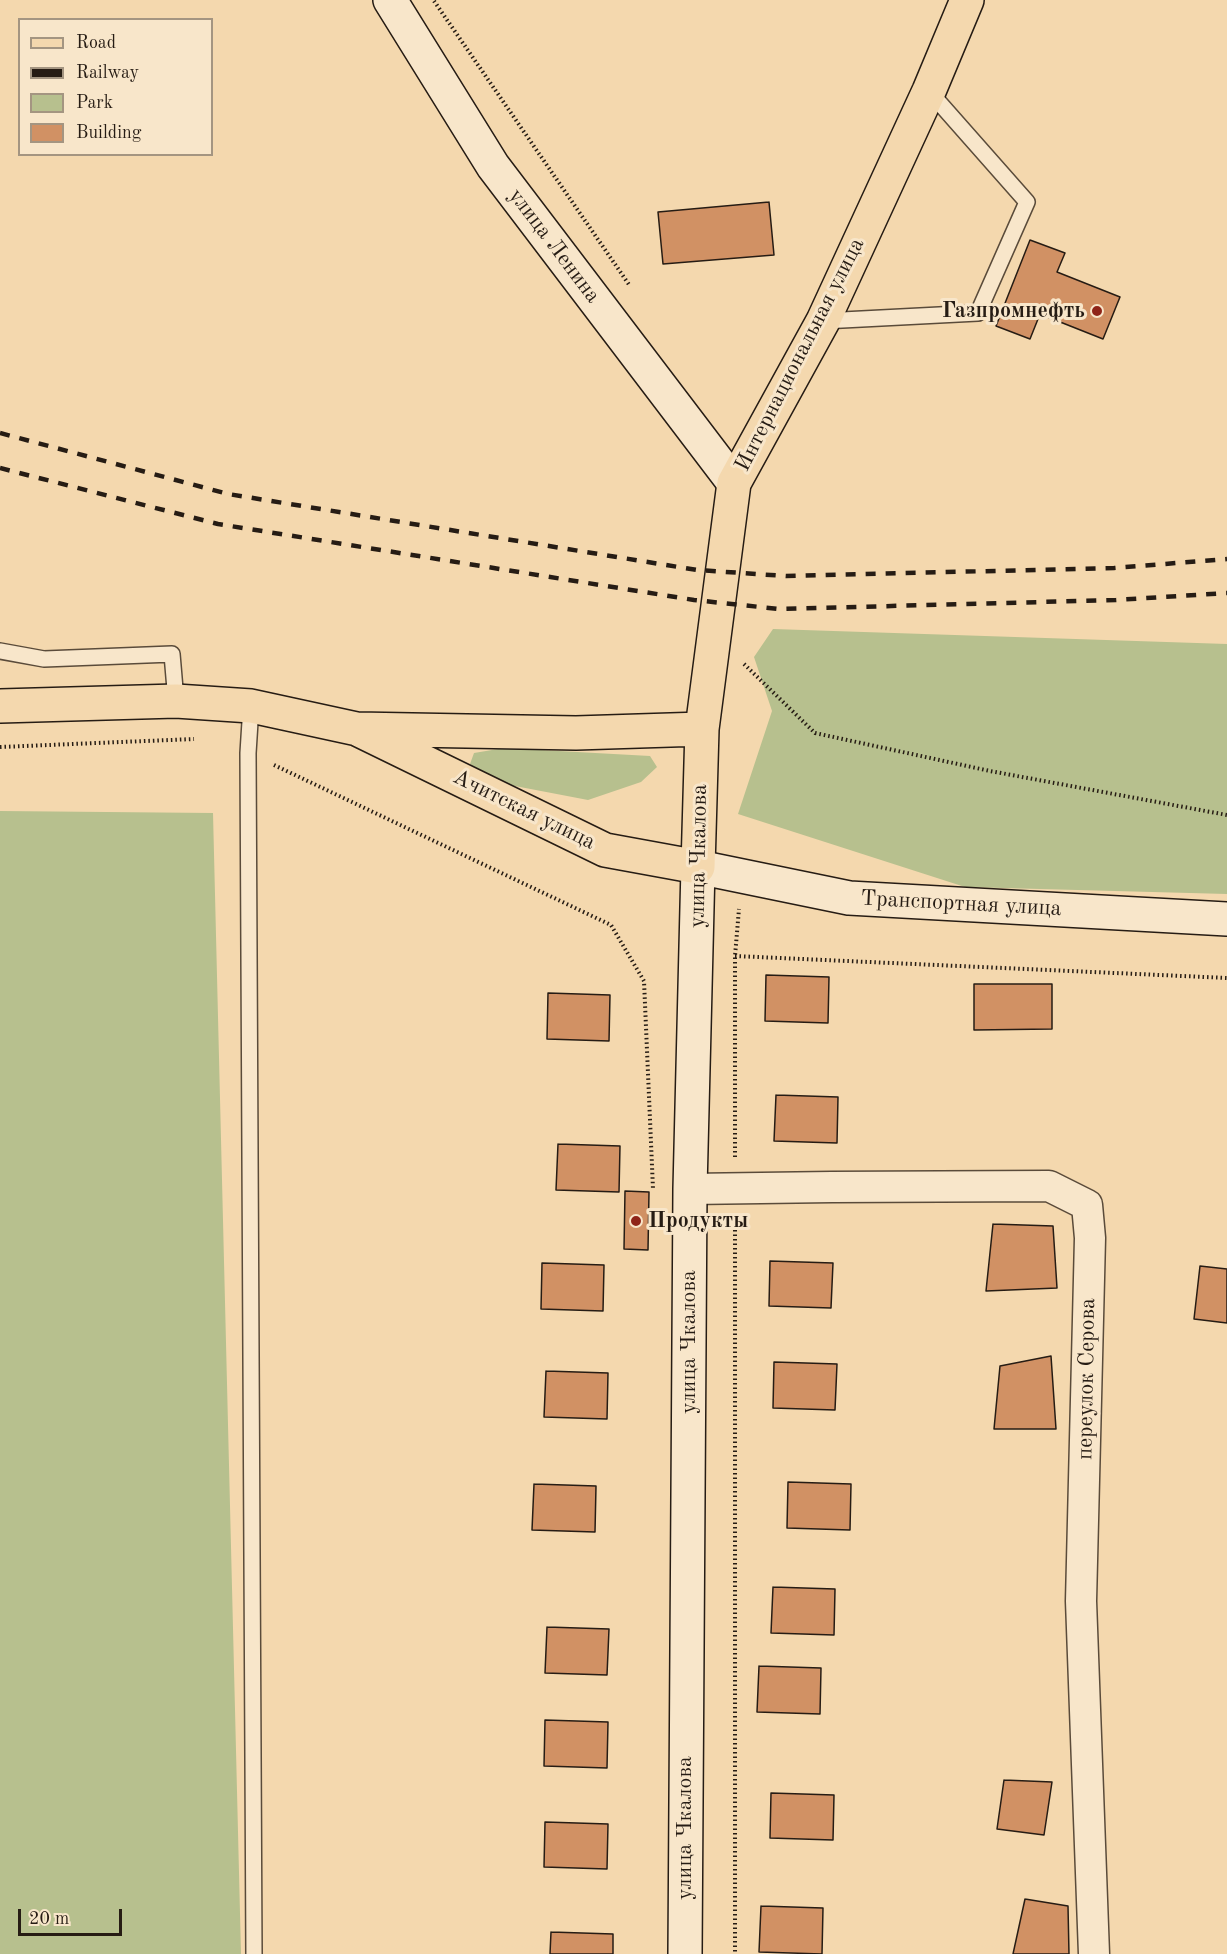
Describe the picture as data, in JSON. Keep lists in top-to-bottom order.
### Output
{
  "streets": {
    "main road": [
      "улица Ленина",
      "Интернациональная улица",
      "Ачитская улица",
      "улица Чкалова",
      "Транспортная улица"
    ],
    "street": ["переулок Серова"]
  },
  "crossings": [
    ["улица Ленина", "Интернациональная улица"],
    ["Интернациональная улица", "Ачитская улица"],
    ["Интернациональная улица", "улица Чкалова"],
    ["Ачитская улица", "улица Чкалова"],
    ["Ачитская улица", "Транспортная улица"],
    ["улица Чкалова", "Транспортная улица"],
    ["улица Чкалова", "переулок Серова"]
  ],
  "places": ["Газпромнефть", "Продукты"],
  "legend": [
    "Road",
    "Railway",
    "Park",
    "Building"
  ],
  "scale_bar": "20 m"
}
